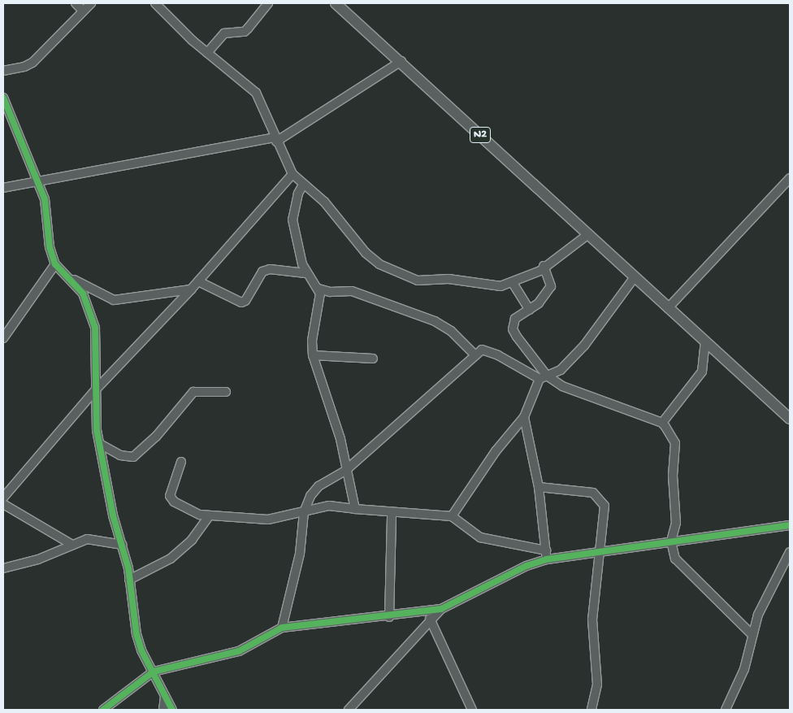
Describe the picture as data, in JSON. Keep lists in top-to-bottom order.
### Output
{
  "streets": {
    "main road": ["N2"]
  }
}
